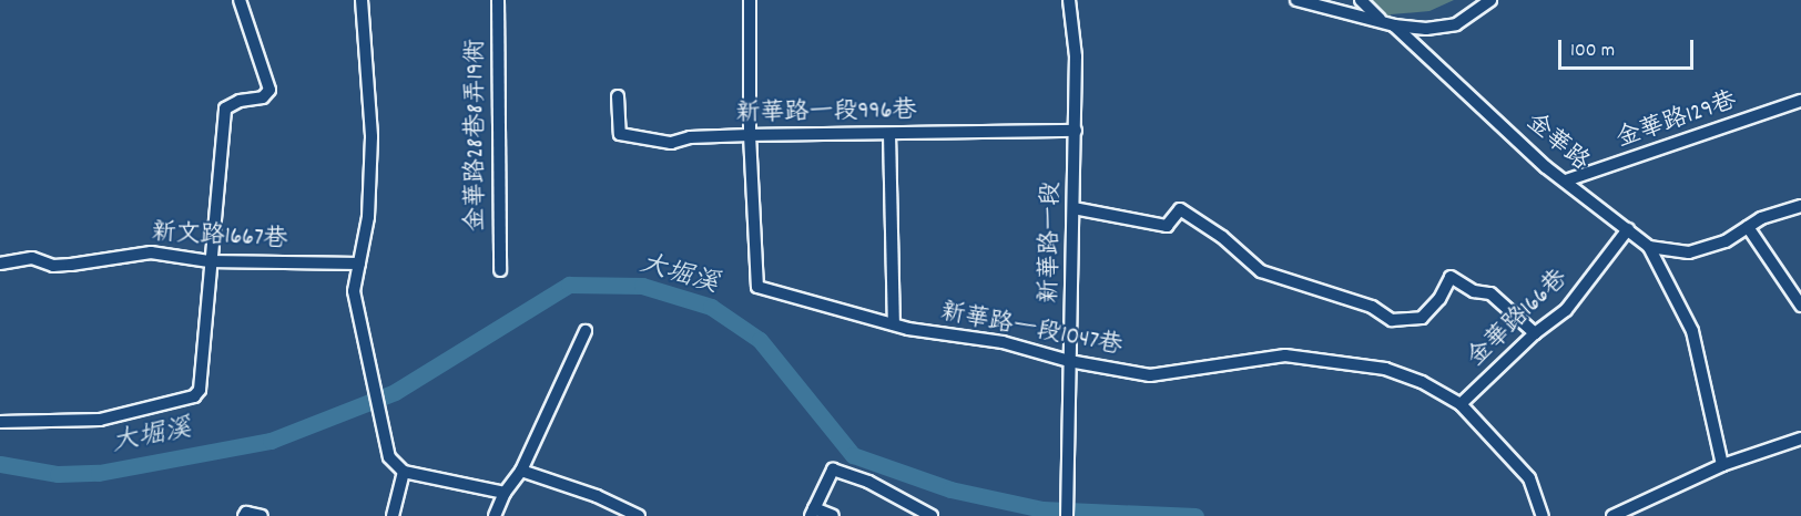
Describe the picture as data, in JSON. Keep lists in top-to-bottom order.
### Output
{
  "streets": {
    "street": [
      "新華路一段996巷",
      "金華路129巷",
      "金華路28巷8弄19衖",
      "金華路",
      "新文路1667巷",
      "新華路一段",
      "金華路166巷",
      "新華路一段1047巷"
    ]
  },
  "crossings": [
    ["新華路一段996巷", "新華路一段"],
    ["新華路一段996巷", "新華路一段1047巷"],
    ["金華路129巷", "金華路"],
    ["金華路", "金華路166巷"],
    ["新華路一段", "新華路一段1047巷"],
    ["金華路166巷", "新華路一段1047巷"]
  ],
  "water": ["大堀溪"],
  "scale_bar": "100 m"
}
